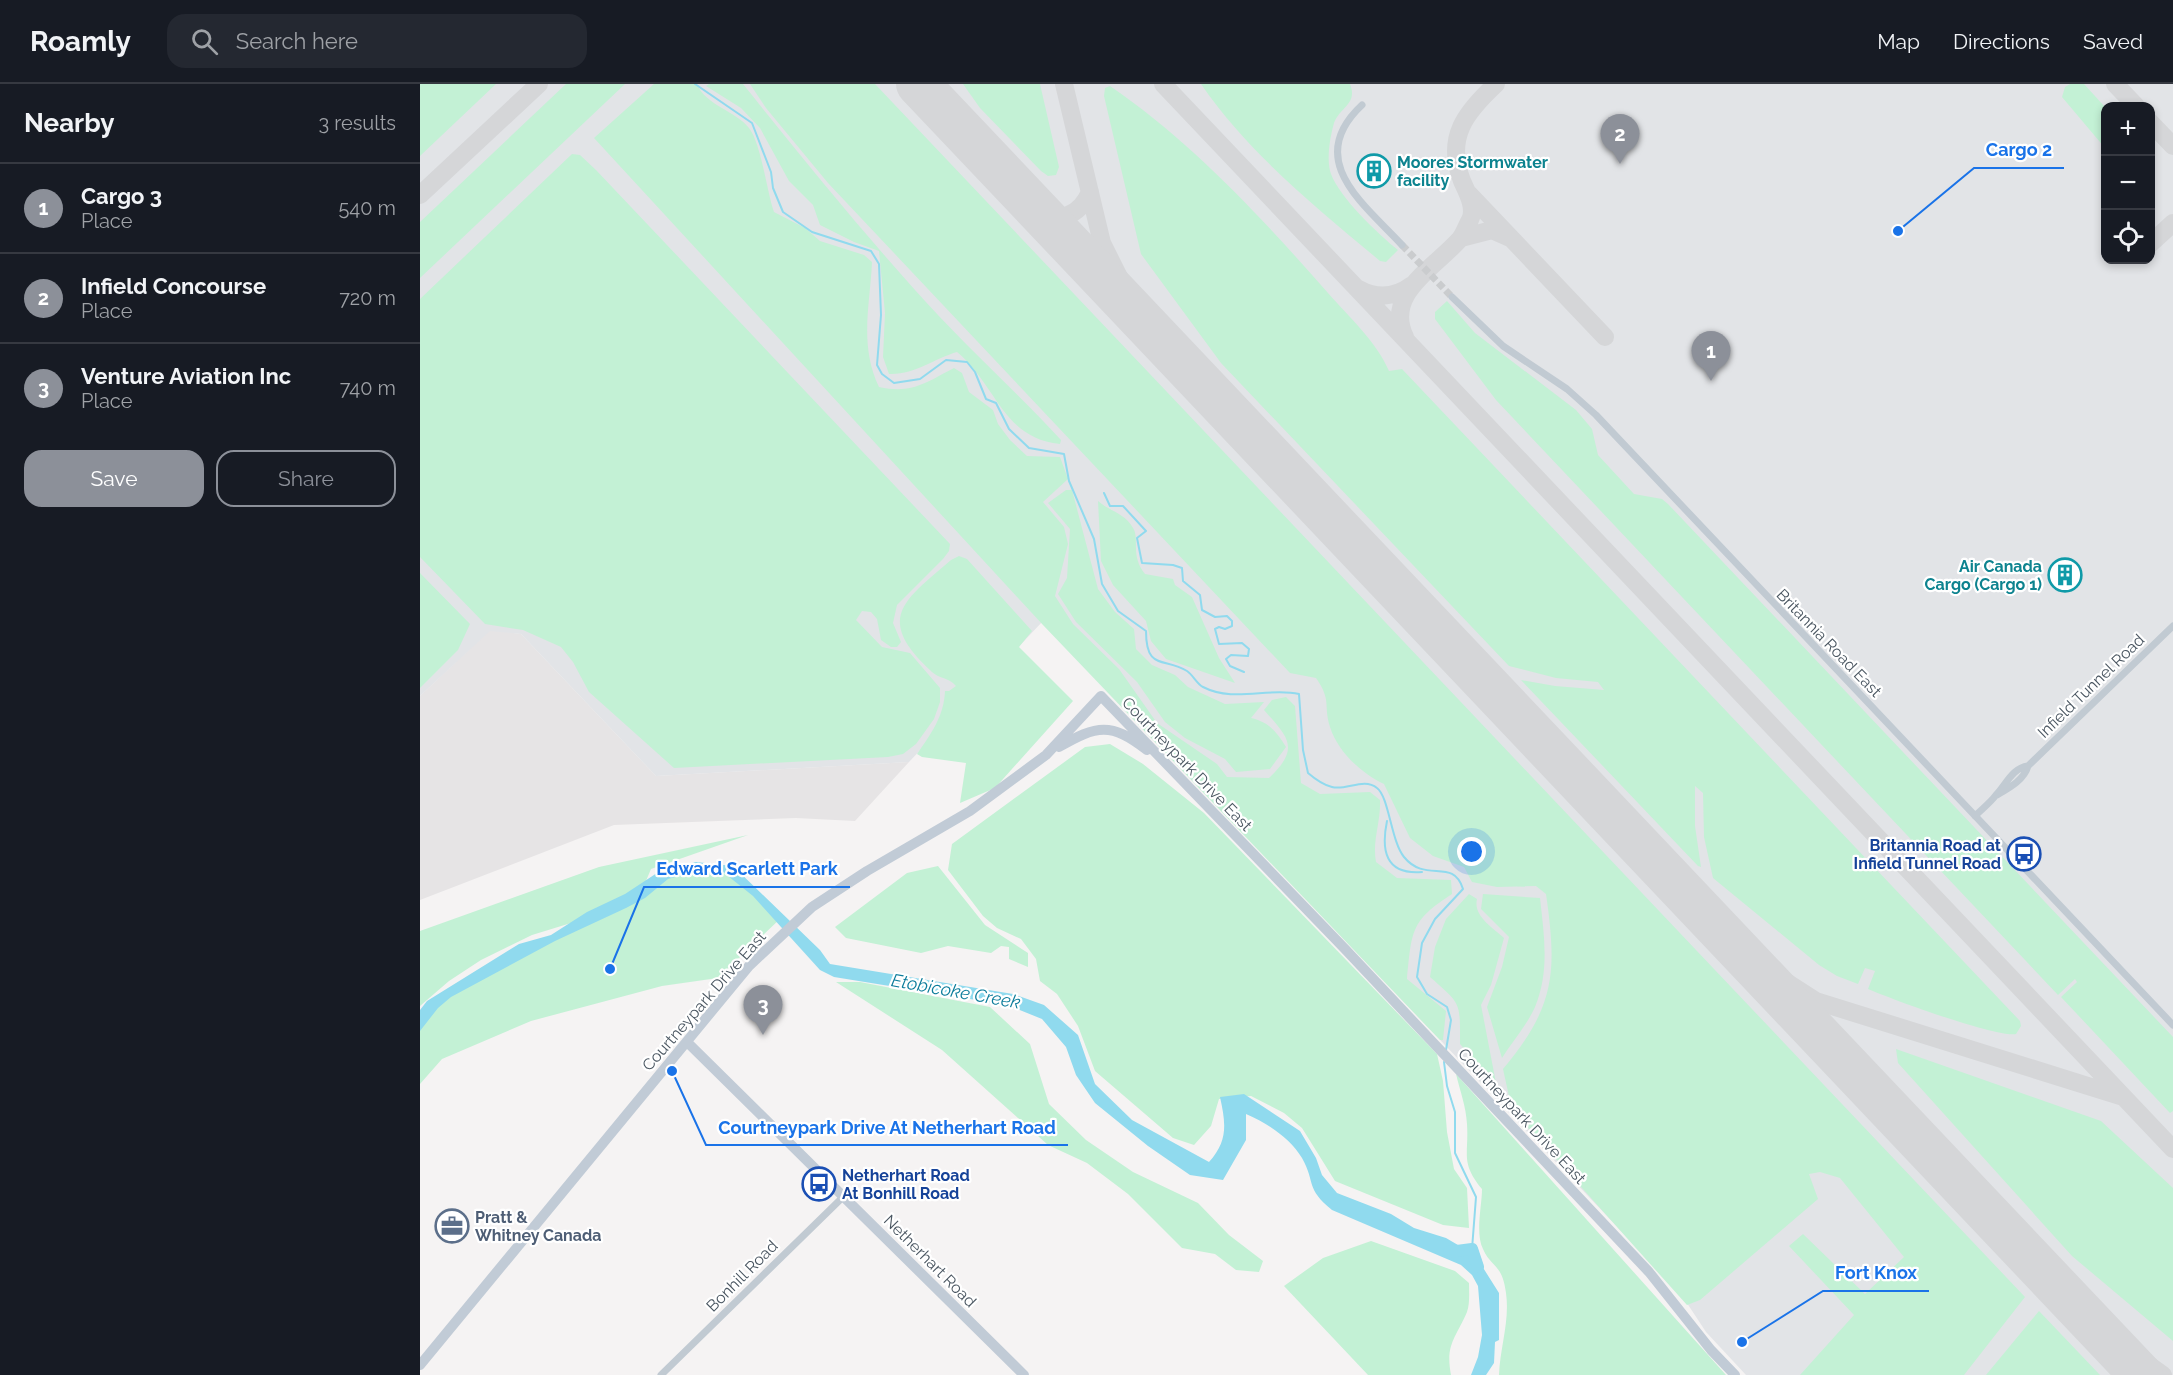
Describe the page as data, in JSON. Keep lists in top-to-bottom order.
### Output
{
  "streets": {
    "street": [
      "Britannia Road East",
      "Infield Tunnel Road",
      "Courtneypark Drive East",
      "Netherhart Road",
      "Bonhill Road"
    ]
  },
  "crossings": [
    ["Britannia Road East", "Infield Tunnel Road"],
    ["Courtneypark Drive East", "Netherhart Road"],
    ["Netherhart Road", "Bonhill Road"]
  ],
  "water": ["Etobicoke Creek"],
  "places": {
    "building": ["Moores Stormwater facility", "Air Canada Cargo (Cargo 1)"],
    "other": [
      "Cargo 2",
      "Edward Scarlett Park",
      "Courtneypark Drive At Netherhart Road",
      "Fort Knox"
    ],
    "bus stop": ["Britannia Road at Infield Tunnel Road", "Netherhart Road At Bonhill Road"],
    "office": ["Pratt & Whitney Canada"]
  },
  "page": {
    "header": "Roamly",
    "search": "Search here",
    "nav": ["Map", "Directions", "Saved"],
    "heading": ["Nearby", "3 results"],
    "map_buttons": ["+", "−"],
    "pins": ["2", "1", "3"],
    "list": [
      {
        "mark": "1",
        "name": "Cargo 3",
        "note": "Place",
        "value": "540 m"
      },
      {
        "mark": "2",
        "name": "Infield Concourse",
        "note": "Place",
        "value": "720 m"
      },
      {
        "mark": "3",
        "name": "Venture Aviation Inc",
        "note": "Place",
        "value": "740 m"
      }
    ],
    "buttons": ["Save", "Share"]
  }
}
